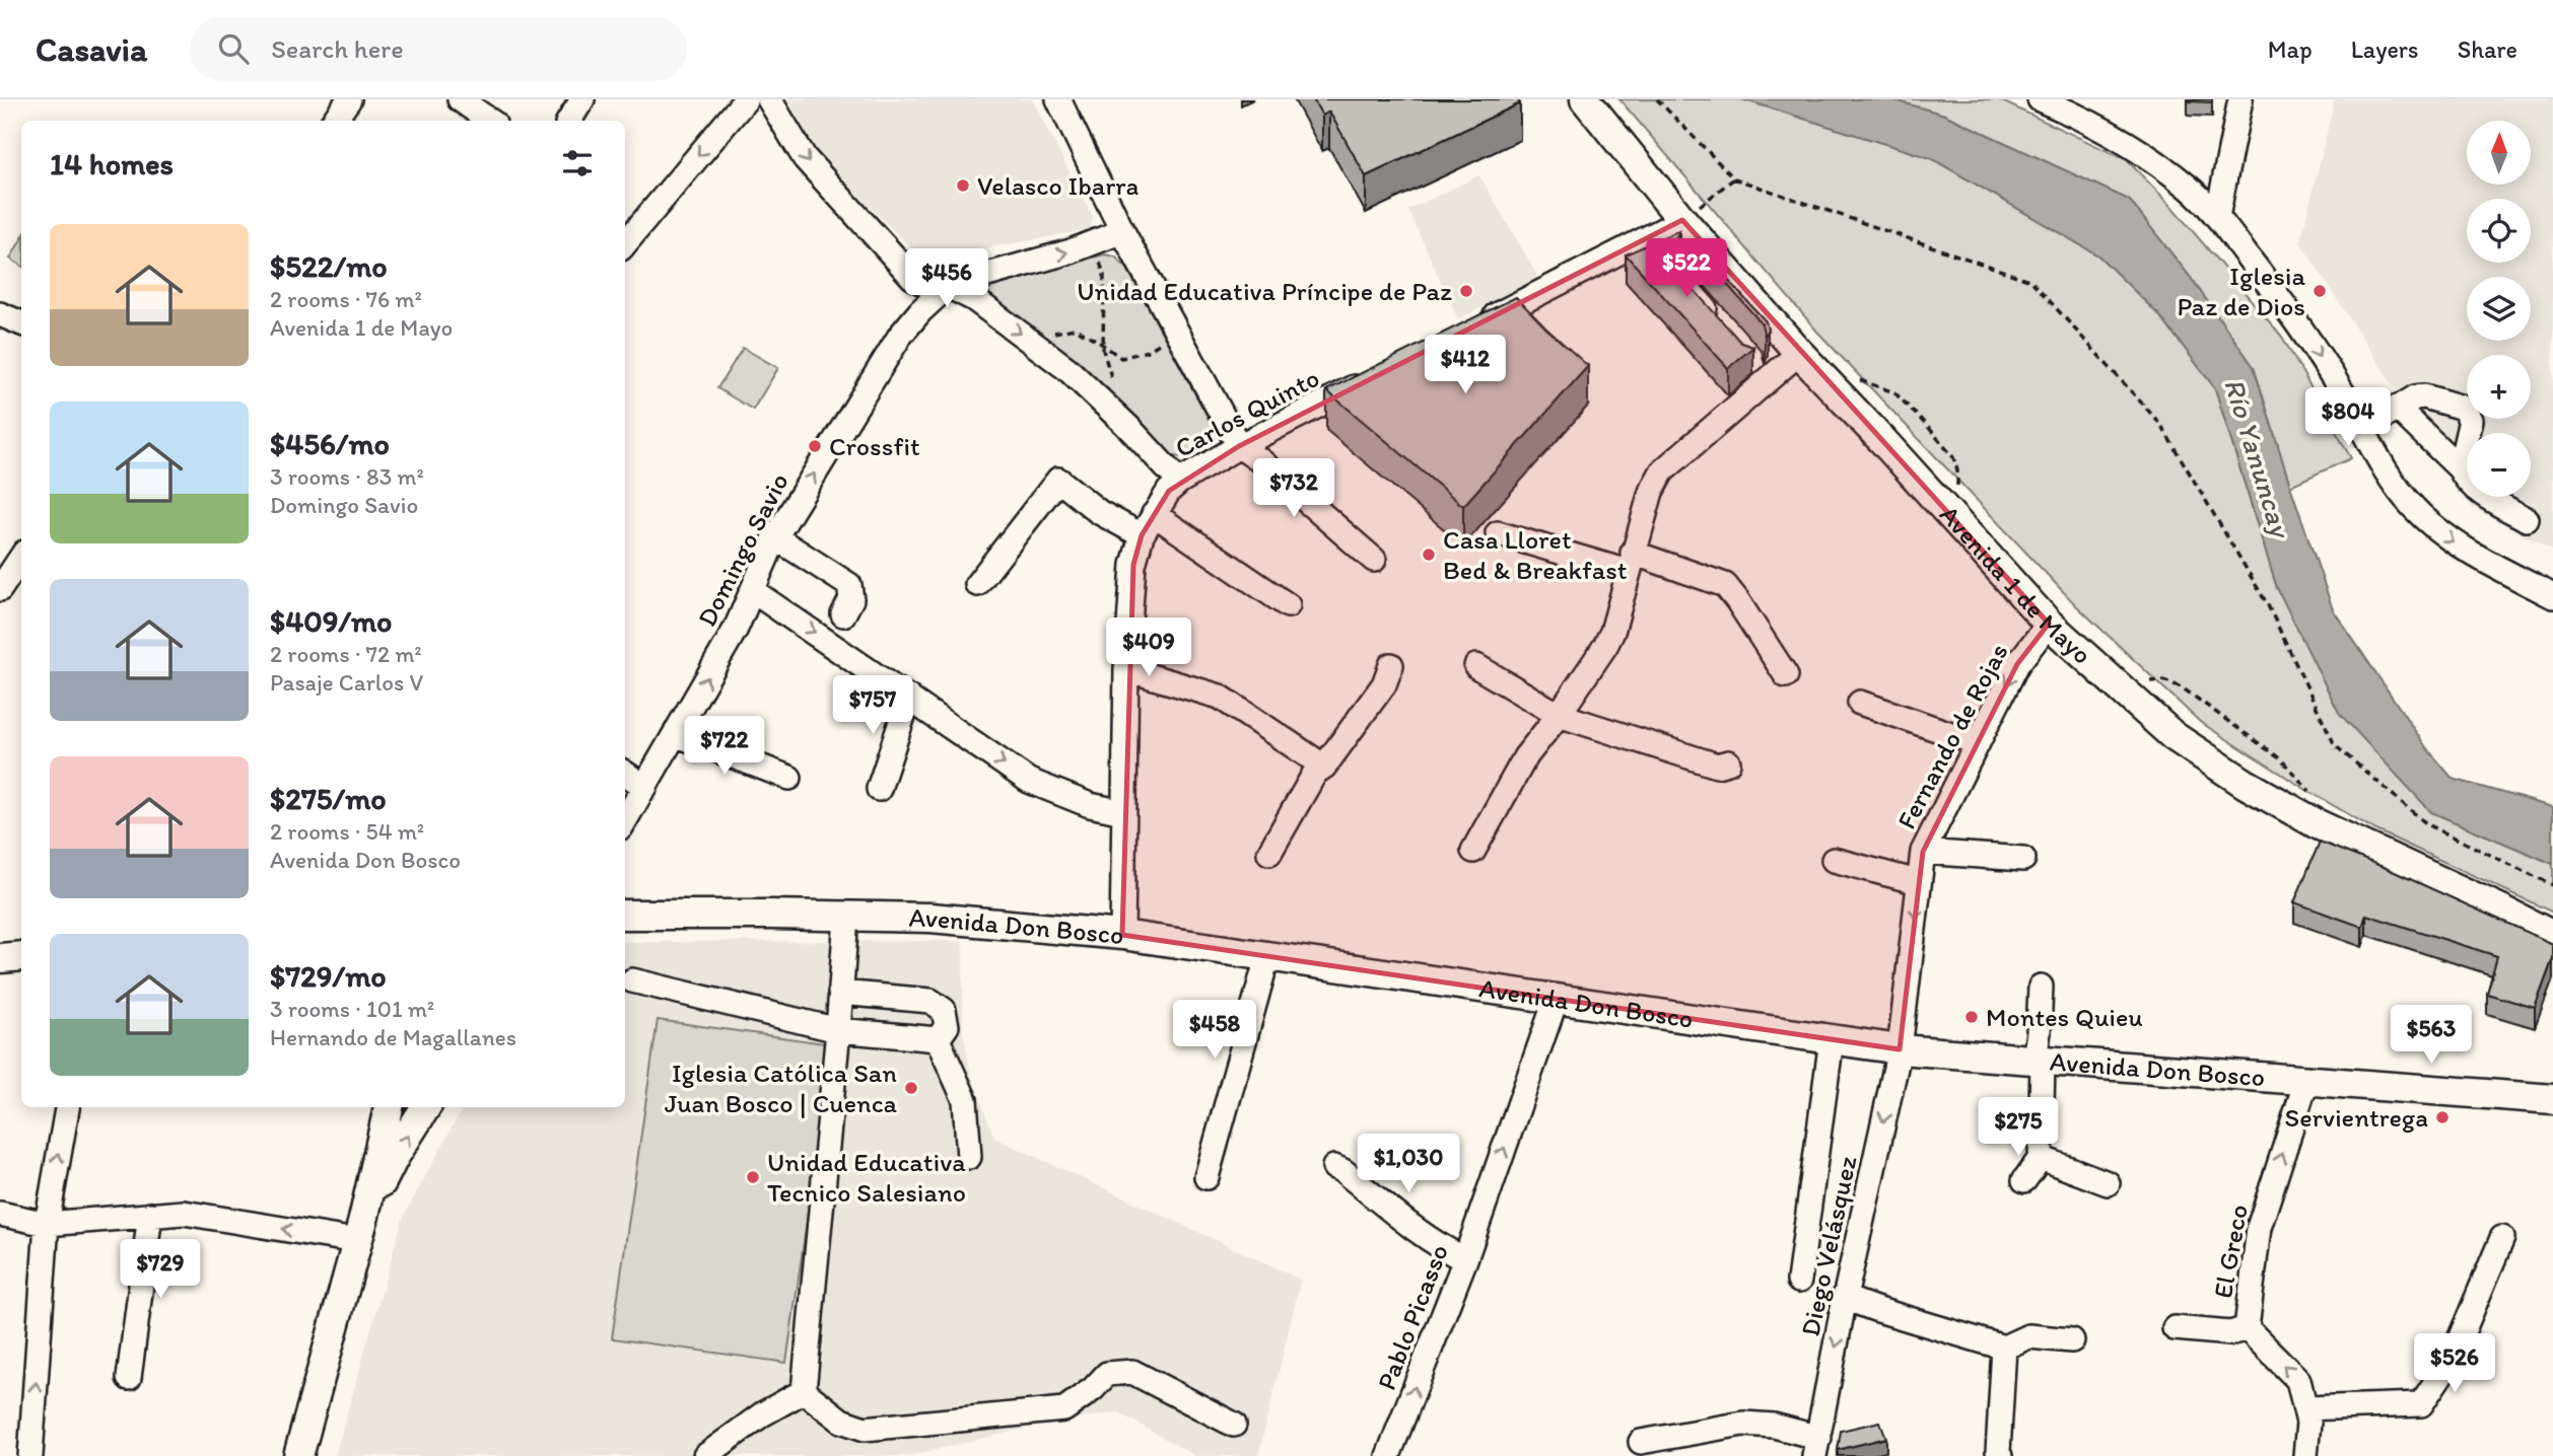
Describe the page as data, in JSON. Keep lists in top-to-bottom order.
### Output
{
  "streets": {
    "main road": ["Avenida 1 de Mayo", "Avenida Don Bosco"],
    "street": [
      "Carlos Quinto",
      "Domingo Savio",
      "Fernando de Rojas",
      "Diego Velásquez",
      "El Greco",
      "Pablo Picasso"
    ]
  },
  "crossings": [
    ["Carlos Quinto", "Avenida Don Bosco"],
    ["Avenida 1 de Mayo", "Fernando de Rojas"],
    ["Fernando de Rojas", "Avenida Don Bosco"],
    ["Fernando de Rojas", "Diego Velásquez"],
    ["Avenida Don Bosco", "Diego Velásquez"],
    ["Avenida Don Bosco", "El Greco"],
    ["Avenida Don Bosco", "Pablo Picasso"]
  ],
  "one_way": [
    "Domingo Savio",
    "Fernando de Rojas",
    "El Greco",
    "Pablo Picasso"
  ],
  "water": ["Río Yanuncay"],
  "places": [
    "Velasco Ibarra",
    "Unidad Educativa Príncipe de Paz",
    "Iglesia Paz de Dios",
    "Crossfit",
    "Casa Lloret Bed & Breakfast",
    "Montes Quieu",
    "Iglesia Católica San Juan Bosco | Cuenca",
    "Servientrega",
    "Unidad Educativa Tecnico Salesiano"
  ],
  "north": "top",
  "page": {
    "header": "Casavia",
    "search": "Search here",
    "nav": ["Map", "Layers", "Share"],
    "map_buttons": ["+", "−"],
    "heading": "14 homes",
    "list": [
      {
        "name": "$522/mo",
        "note": "2 rooms · 76 m² · Avenida 1 de Mayo"
      },
      {
        "name": "$456/mo",
        "note": "3 rooms · 83 m² · Domingo Savio"
      },
      {
        "name": "$409/mo",
        "note": "2 rooms · 72 m² · Pasaje Carlos V"
      },
      {
        "name": "$275/mo",
        "note": "2 rooms · 54 m² · Avenida Don Bosco"
      },
      {
        "name": "$729/mo",
        "note": "3 rooms · 101 m² · Hernando de Magallanes"
      }
    ],
    "price": [
      "$522",
      "$456",
      "$412",
      "$804",
      "$732",
      "$409",
      "$757",
      "$722",
      "$458",
      "$563",
      "$275",
      "$1,030",
      "$729",
      "$526"
    ]
  }
}
